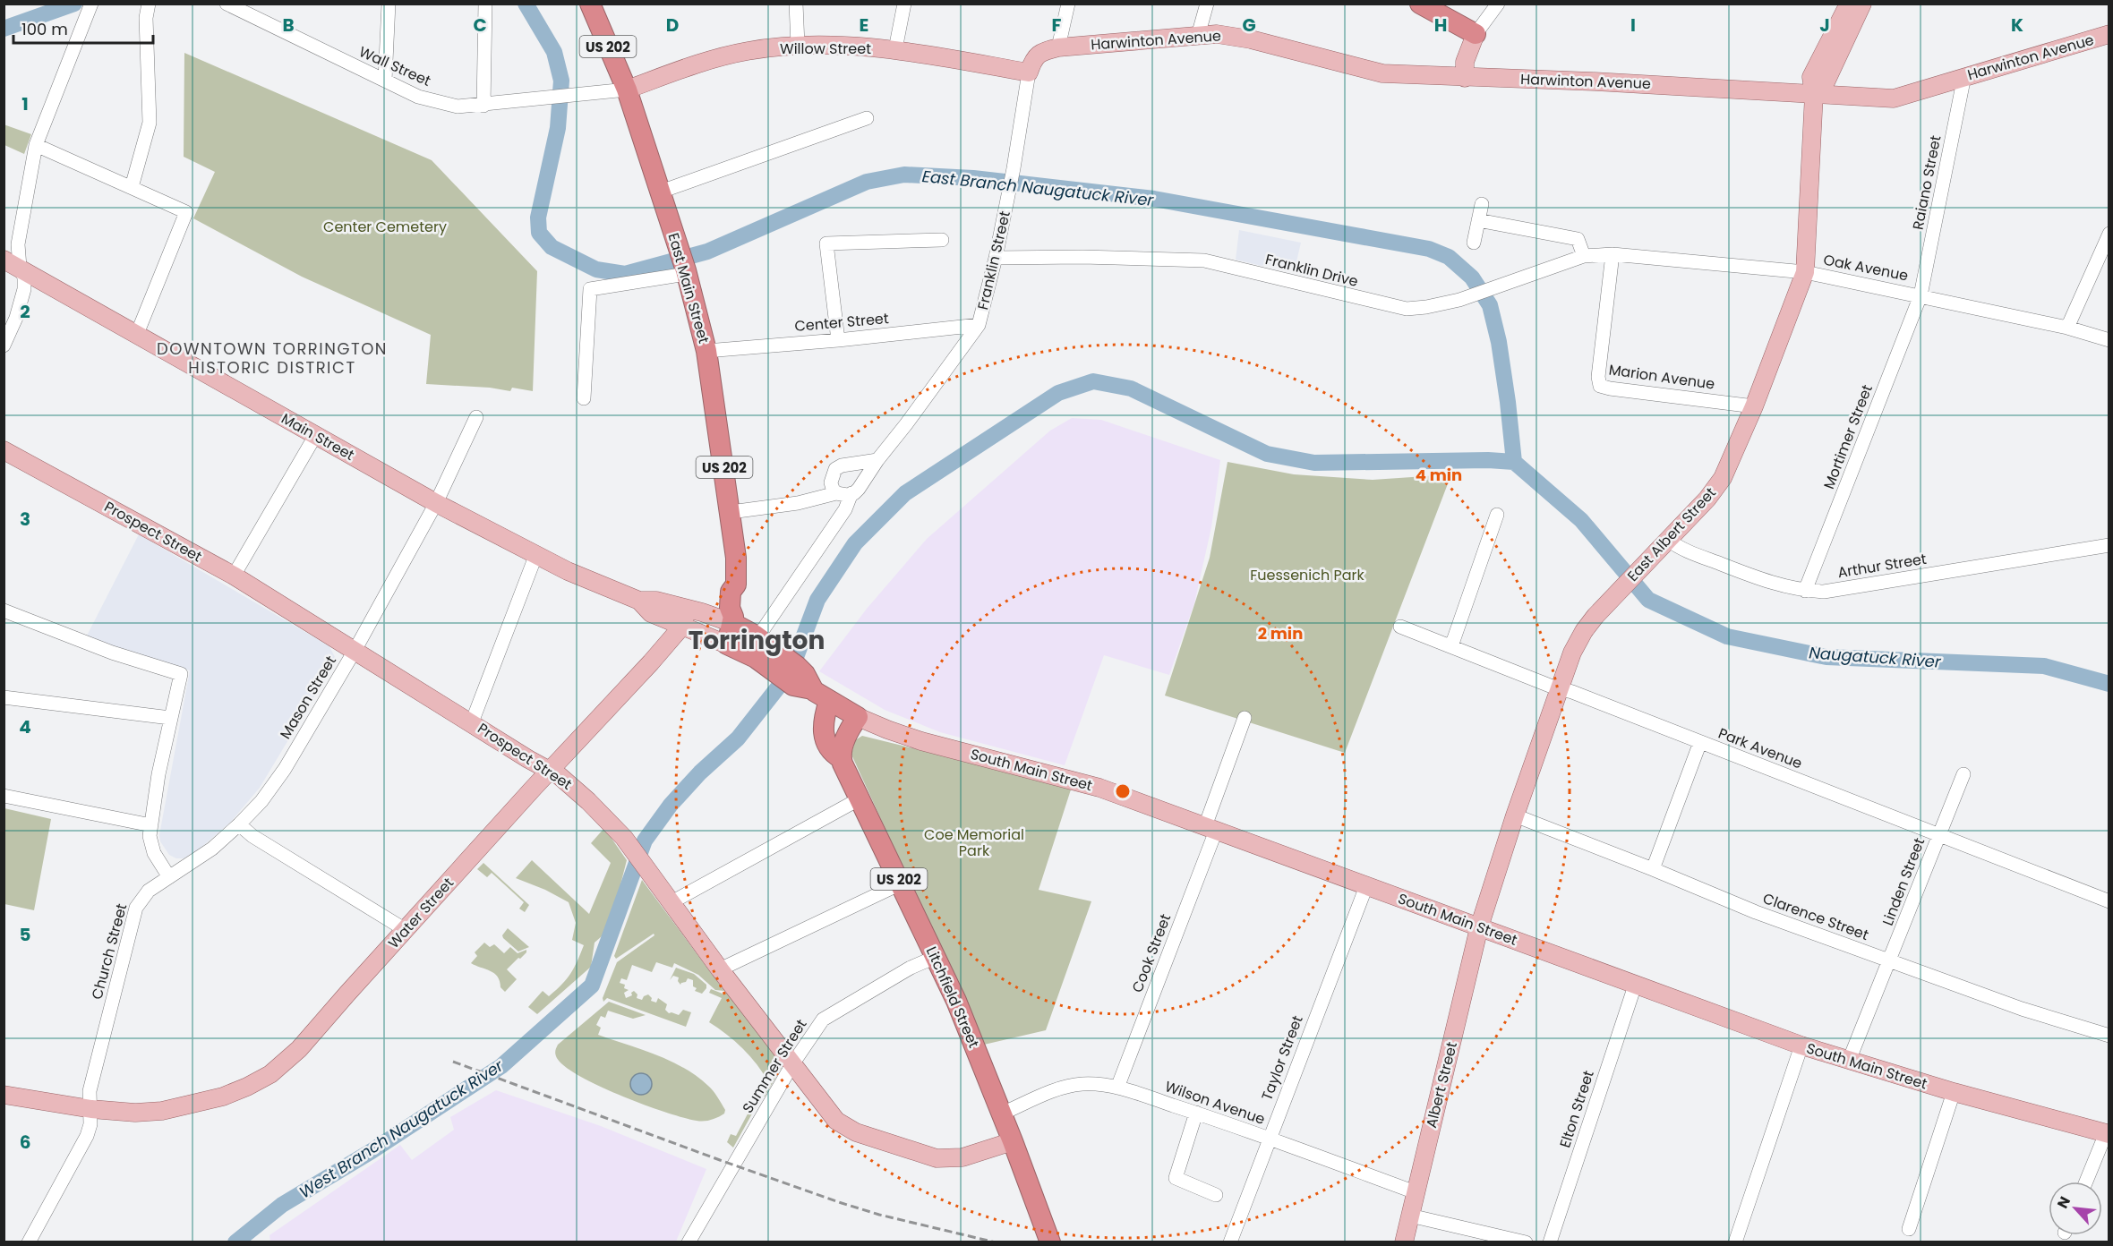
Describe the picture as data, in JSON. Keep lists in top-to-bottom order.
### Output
{
  "streets": {
    "highway": [
      "US 202",
      "East Main Street",
      "Main Street",
      "South Main Street",
      "Litchfield Street"
    ],
    "main road": [
      "Harwinton Avenue",
      "Willow Street",
      "Franklin Street",
      "Prospect Street",
      "East Albert Street",
      "Water Street",
      "Albert Street"
    ],
    "street": [
      "Wall Street",
      "Raiano Street",
      "Oak Avenue",
      "Franklin Drive",
      "Center Street",
      "Marion Avenue",
      "Mortimer Street",
      "Arthur Street",
      "Mason Street",
      "Park Avenue",
      "Linden Street",
      "Clarence Street",
      "Church Street",
      "Cook Street",
      "Taylor Street",
      "Summer Street",
      "Wilson Avenue",
      "Elton Street"
    ]
  },
  "crossings": [
    ["Harwinton Avenue", "Raiano Street"],
    ["Harwinton Avenue", "Franklin Street"],
    ["Harwinton Avenue", "East Albert Street"],
    ["Willow Street", "Wall Street"],
    ["Willow Street", "Franklin Street"],
    ["Willow Street", "East Main Street"],
    ["Wall Street", "East Main Street"],
    ["Raiano Street", "Oak Avenue"],
    ["Raiano Street", "Mortimer Street"],
    ["Franklin Street", "Franklin Drive"],
    ["Franklin Street", "East Main Street"],
    ["Franklin Street", "Center Street"],
    ["Franklin Street", "Main Street"],
    ["Oak Avenue", "Franklin Drive"],
    ["Oak Avenue", "Marion Avenue"],
    ["Oak Avenue", "Mortimer Street"],
    ["Oak Avenue", "East Albert Street"],
    ["Franklin Drive", "Marion Avenue"],
    ["East Main Street", "Center Street"],
    ["East Main Street", "Main Street"],
    ["Marion Avenue", "East Albert Street"],
    ["Main Street", "Mason Street"],
    ["Main Street", "South Main Street"],
    ["Main Street", "Water Street"],
    ["Mortimer Street", "Arthur Street"],
    ["Prospect Street", "Mason Street"],
    ["Prospect Street", "Water Street"],
    ["Prospect Street", "Litchfield Street"],
    ["Prospect Street", "Summer Street"],
    ["East Albert Street", "Arthur Street"],
    ["East Albert Street", "Park Avenue"],
    ["East Albert Street", "South Main Street"],
    ["East Albert Street", "Clarence Street"],
    ["East Albert Street", "Albert Street"],
    ["Mason Street", "Church Street"],
    ["Park Avenue", "Linden Street"],
    ["South Main Street", "Linden Street"],
    ["South Main Street", "Cook Street"],
    ["South Main Street", "Litchfield Street"],
    ["South Main Street", "Taylor Street"],
    ["South Main Street", "Albert Street"],
    ["South Main Street", "Elton Street"],
    ["Linden Street", "Clarence Street"],
    ["Water Street", "Church Street"],
    ["Cook Street", "Wilson Avenue"],
    ["Litchfield Street", "Summer Street"],
    ["Litchfield Street", "Wilson Avenue"],
    ["Taylor Street", "Wilson Avenue"],
    ["Albert Street", "Wilson Avenue"]
  ],
  "districts": ["DOWNTOWN TORRINGTON HISTORIC DISTRICT", "Torrington"],
  "water": ["East Branch Naugatuck River", "Naugatuck River", "West Branch Naugatuck River"],
  "parks": ["Center Cemetery", "Fuessenich Park", "Coe Memorial Park"],
  "scale_bar": "100 m",
  "north": "top left",
  "grid": {
    "columns": [
      "B",
      "C",
      "D",
      "E",
      "F",
      "G",
      "H",
      "I",
      "J",
      "K"
    ],
    "rows": [
      "1",
      "2",
      "3",
      "4",
      "5",
      "6"
    ]
  },
  "rings": ["4 min", "2 min"]
}
